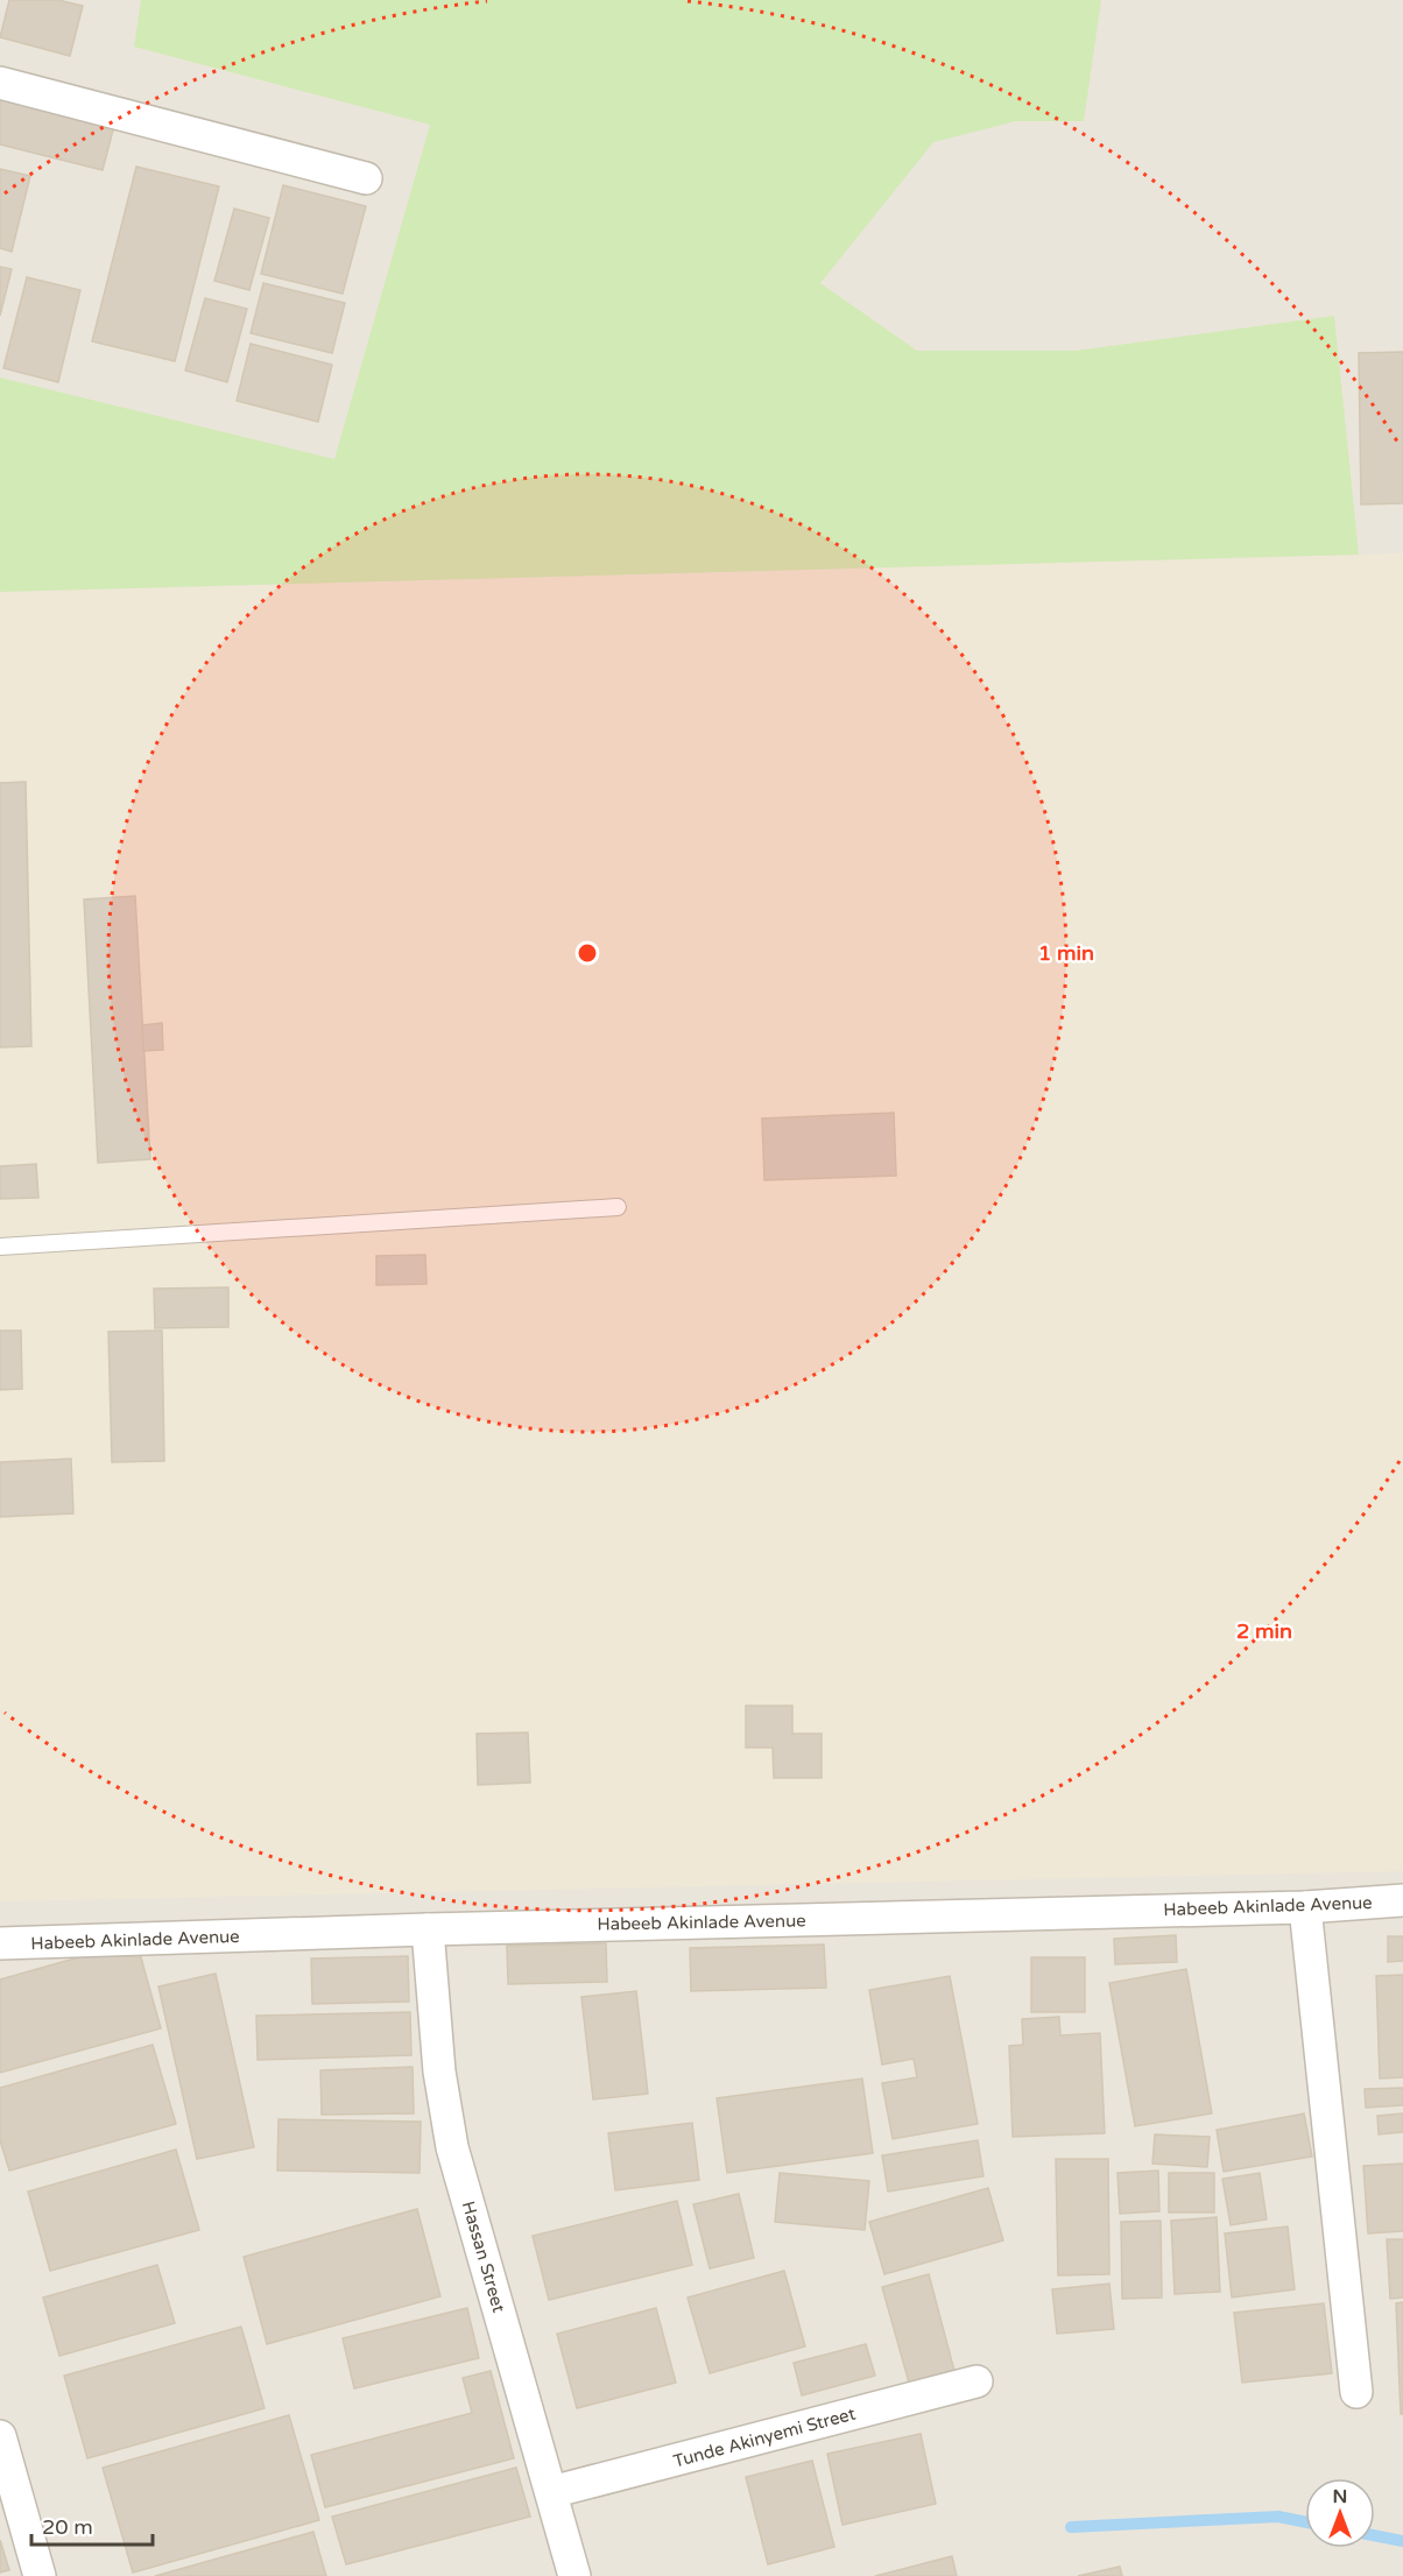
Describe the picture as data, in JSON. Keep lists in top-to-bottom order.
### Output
{
  "streets": {
    "street": ["Habeeb Akinlade Avenue", "Hassan Street", "Tunde Akinyemi Street"]
  },
  "crossings": [
    ["Habeeb Akinlade Avenue", "Hassan Street"],
    ["Hassan Street", "Tunde Akinyemi Street"]
  ],
  "scale_bar": "20 m",
  "north": "top",
  "rings": ["1 min", "2 min"]
}
